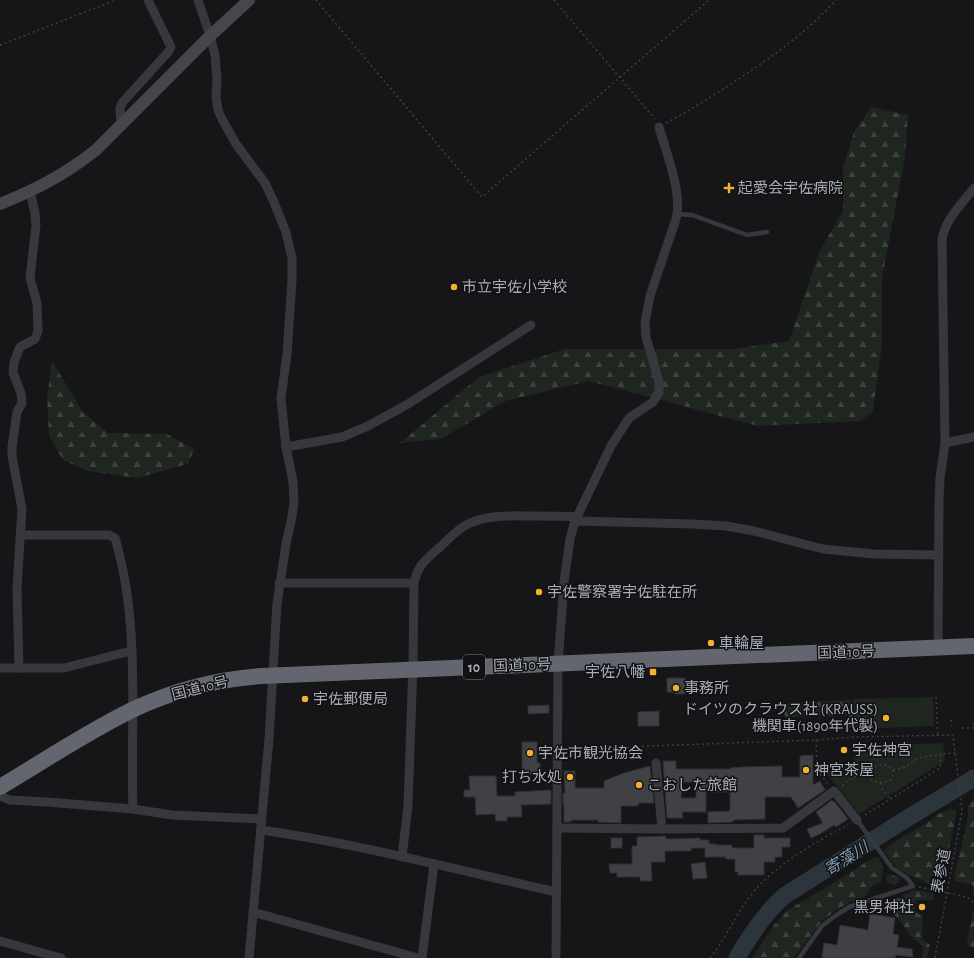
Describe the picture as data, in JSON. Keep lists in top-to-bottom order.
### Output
{
  "streets": {
    "highway": ["国道10号", "10"],
    "path": ["表参道"]
  },
  "water": ["寄藻川"],
  "places": {
    "health": ["起愛会宇佐病院"],
    "other": [
      "市立宇佐小学校",
      "宇佐警察署宇佐駐在所",
      "車輪屋",
      "事務所",
      "宇佐郵便局",
      "ドイツのクラウス社 (KRAUSS) 機関車(1890年代製)",
      "宇佐神宮",
      "宇佐市観光協会",
      "神宮茶屋",
      "打ち水処",
      "こおした旅館",
      "黒男神社"
    ],
    "transit": ["宇佐八幡"]
  }
}
